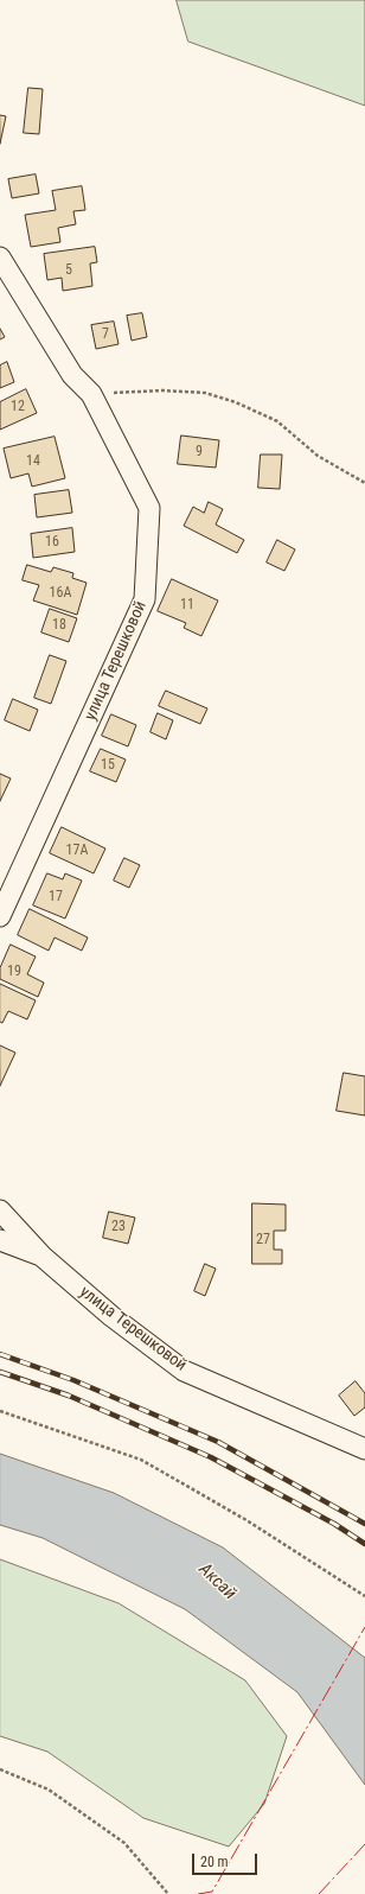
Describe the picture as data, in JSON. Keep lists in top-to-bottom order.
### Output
{
  "streets": {
    "street": ["улица Терешковой"]
  },
  "water": ["Аксай"],
  "house_numbers": [
    "5",
    "7",
    "12",
    "9",
    "14",
    "16",
    "16А",
    "11",
    "18",
    "15",
    "17А",
    "17",
    "19",
    "23",
    "27"
  ],
  "scale_bar": "20 m"
}
